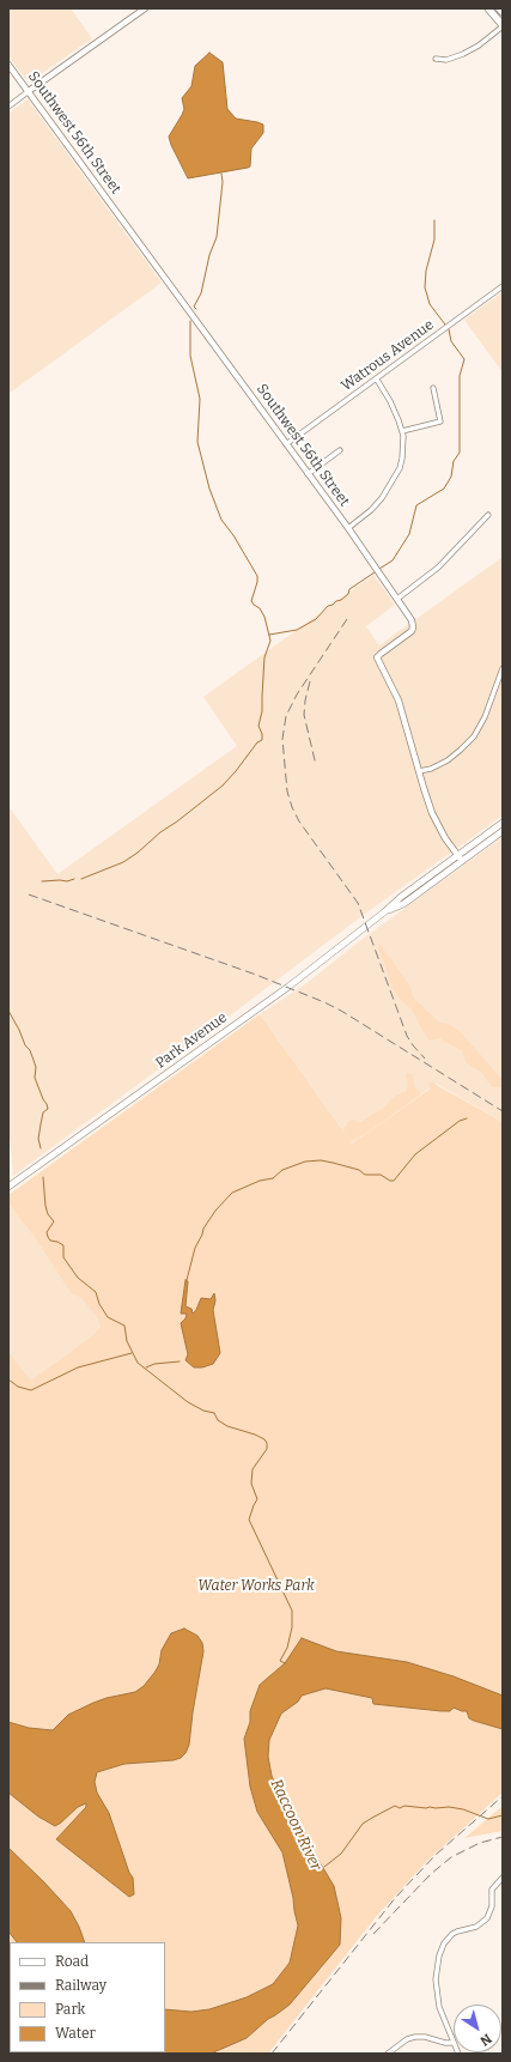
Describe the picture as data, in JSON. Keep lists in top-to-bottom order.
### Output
{
  "streets": {
    "main road": ["Park Avenue"],
    "street": ["Southwest 56th Street", "Watrous Avenue"]
  },
  "crossings": [
    ["Southwest 56th Street", "Watrous Avenue"],
    ["Southwest 56th Street", "Park Avenue"]
  ],
  "water": ["Raccoon River"],
  "parks": ["Water Works Park"],
  "legend": [
    "Road",
    "Railway",
    "Park",
    "Water"
  ],
  "north": "bottom right"
}
